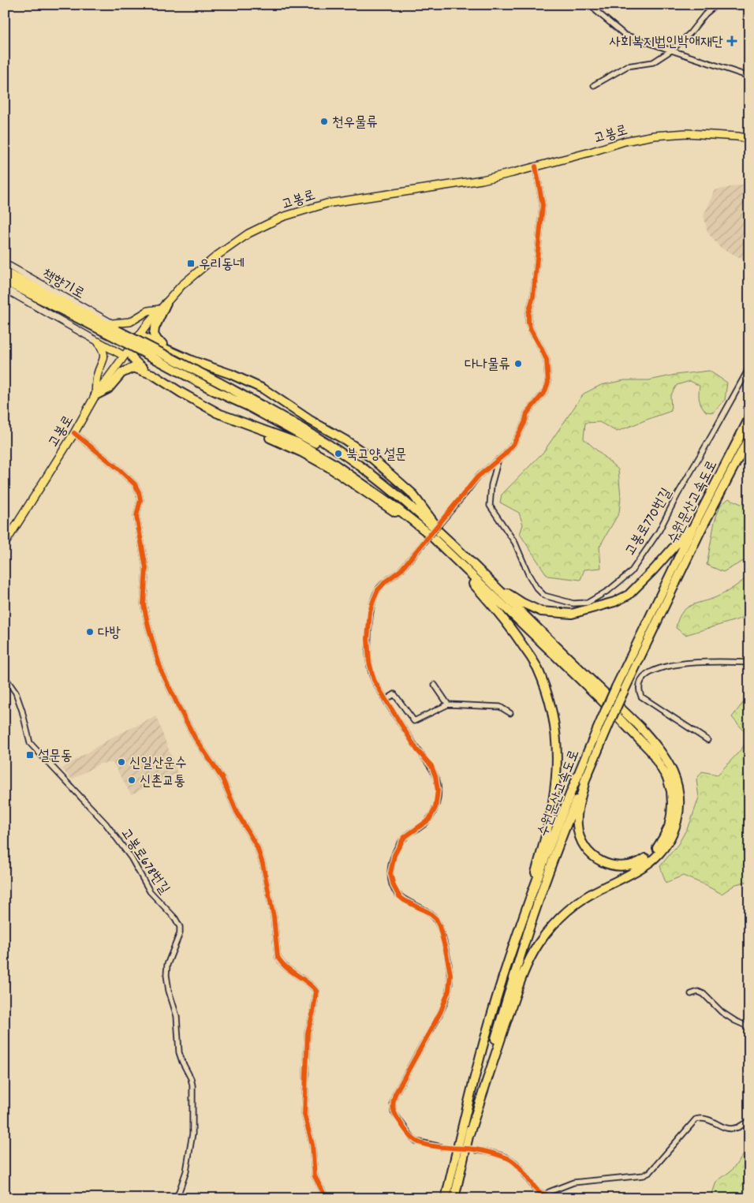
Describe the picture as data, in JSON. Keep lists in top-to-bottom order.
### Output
{
  "streets": {
    "highway": ["수원문산고속도로"],
    "main road": ["고봉로", "책향기로"],
    "street": ["고봉로770번길", "고봉로678번길"]
  },
  "places": {
    "health": ["사회복지법인박애재단"],
    "other": [
      "천우물류",
      "다나물류",
      "북고양 설문",
      "다방",
      "신일산운수",
      "신촌교통"
    ],
    "transit": ["우리동네", "설문동"]
  }
}
